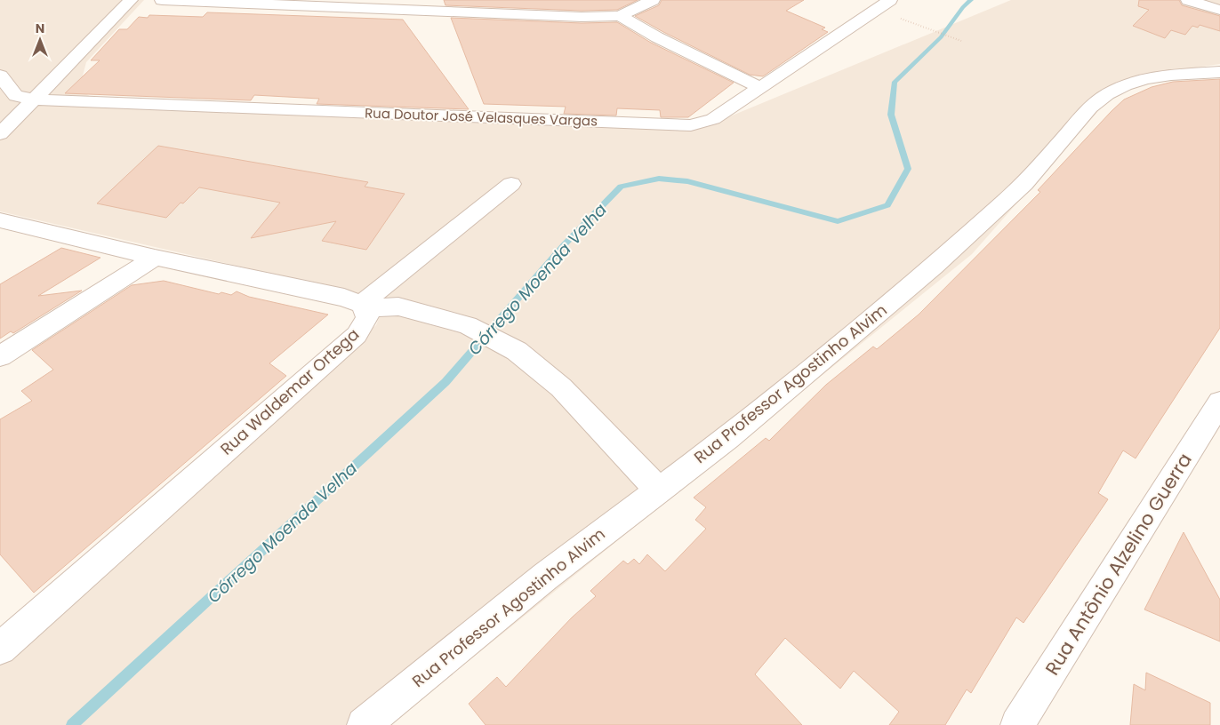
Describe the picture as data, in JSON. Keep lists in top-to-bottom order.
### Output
{
  "streets": {
    "street": [
      "Rua Doutor José Velasques Vargas",
      "Rua Professor Agostinho Alvim",
      "Rua Waldemar Ortega",
      "Rua Antônio Alzelino Guerra"
    ]
  },
  "water": ["Córrego Moenda Velha"],
  "north": "top"
}
